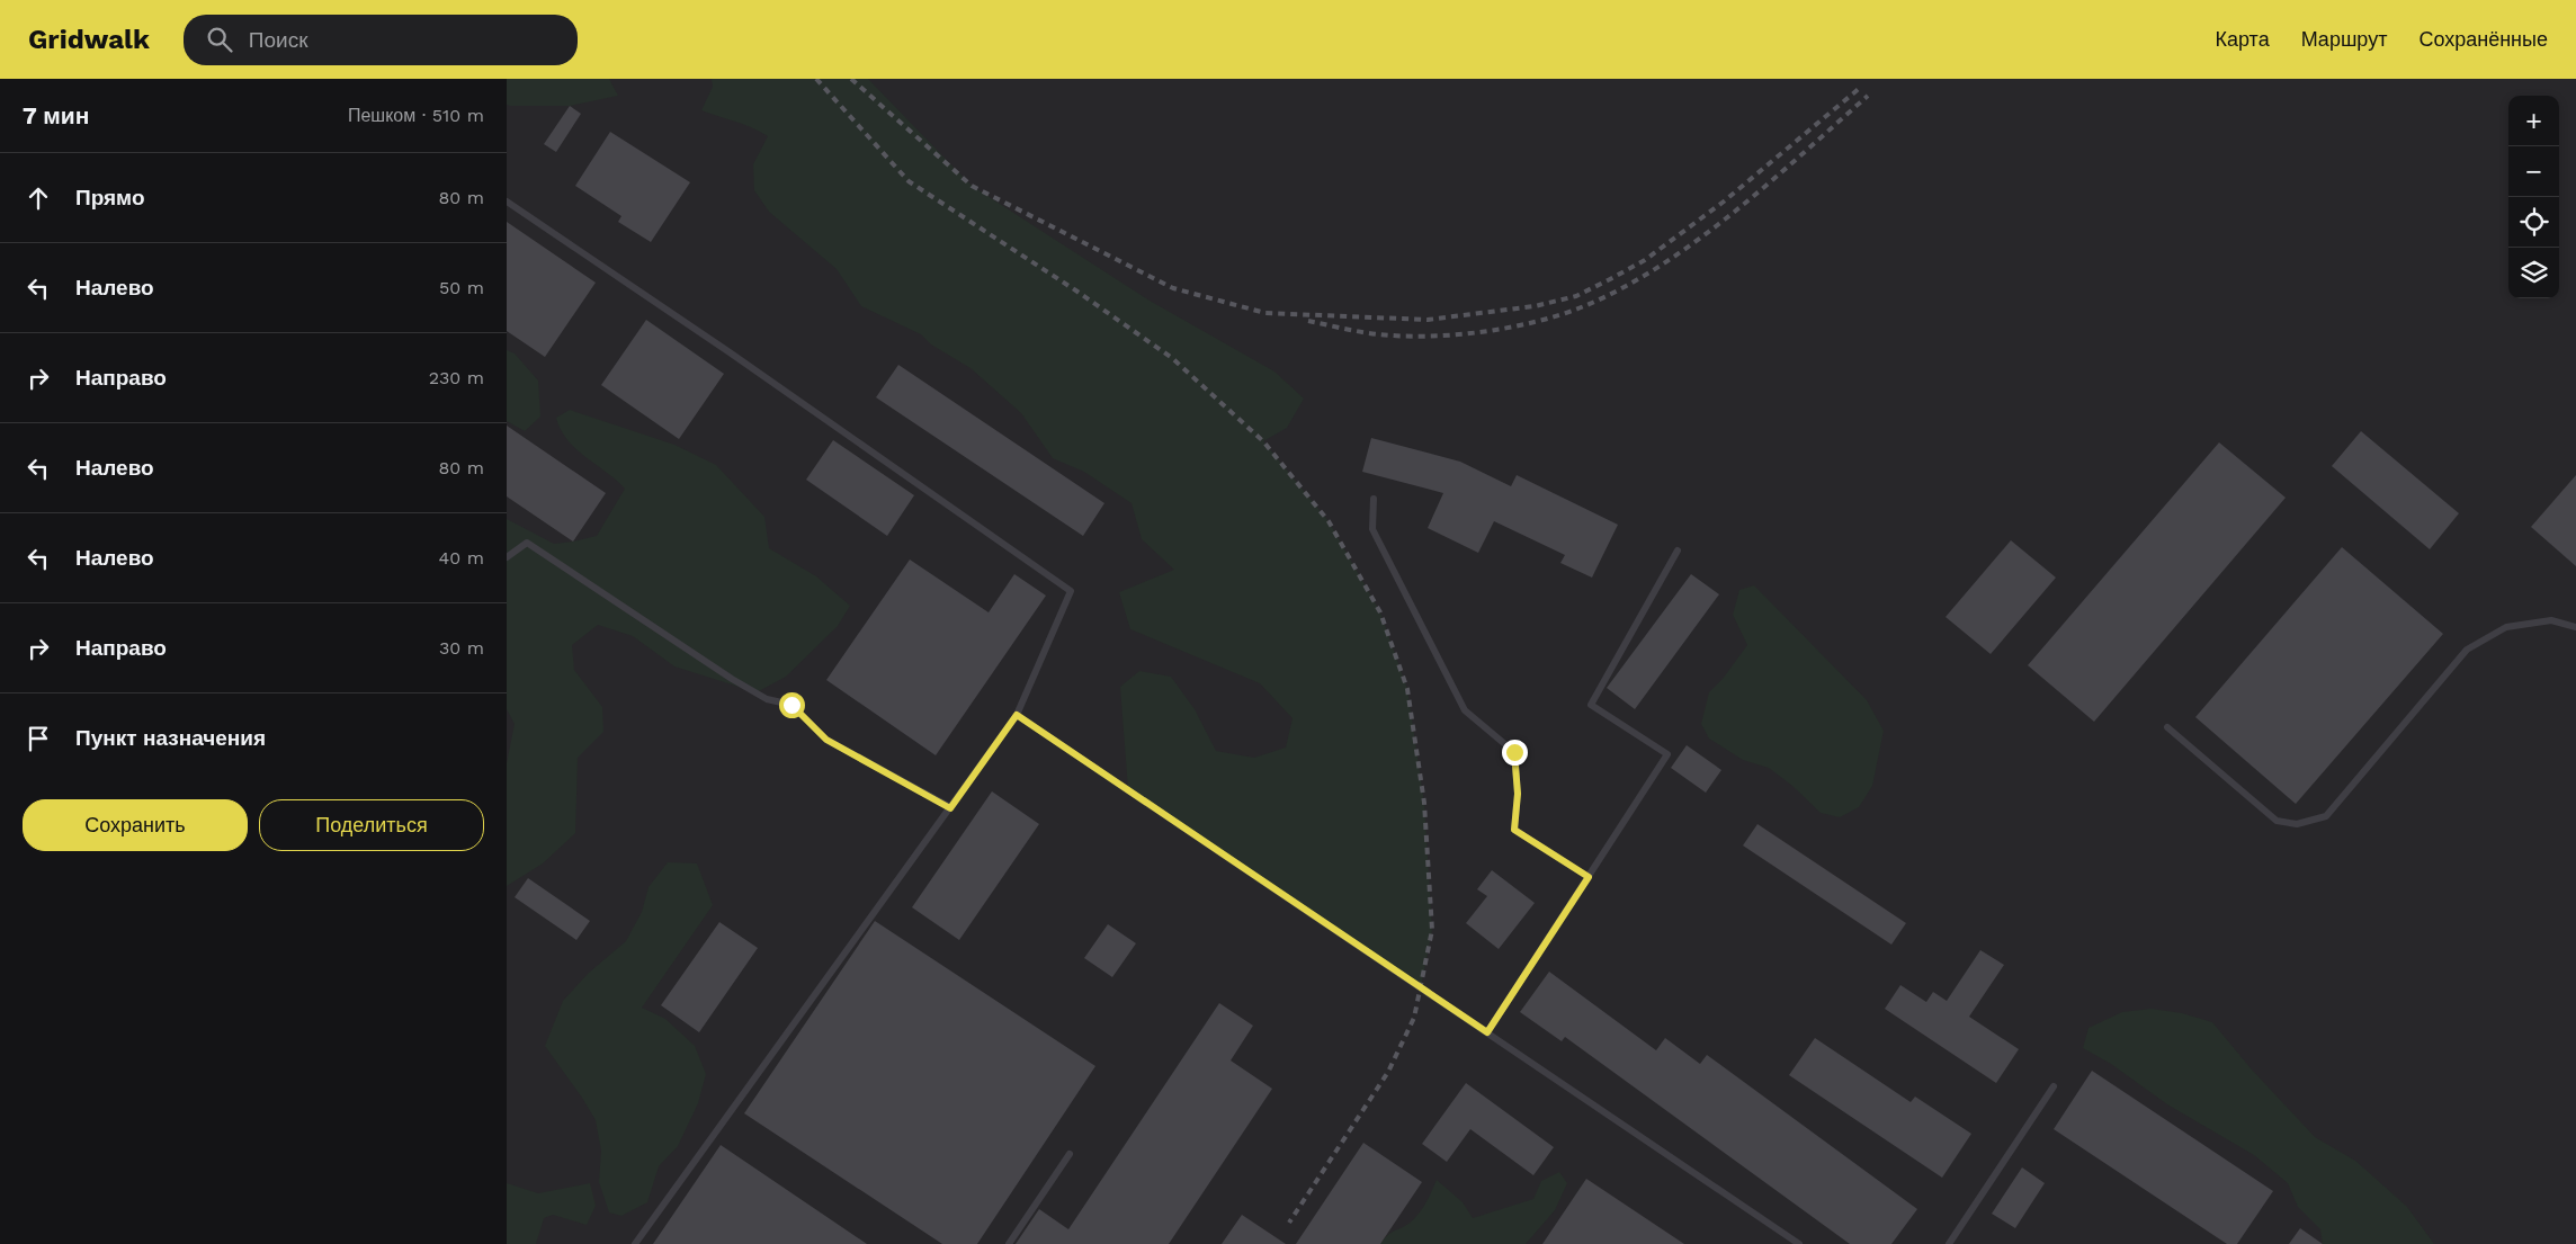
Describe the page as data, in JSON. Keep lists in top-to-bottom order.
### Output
{
  "page": {
    "header": "Gridwalk",
    "search": "Поиск",
    "nav": ["Карта", "Маршрут", "Сохранённые"],
    "heading": ["7 мин", "Пешком · 510 m"],
    "map_buttons": ["+", "−"],
    "list": [
      ["Прямо", "80 m"],
      ["Налево", "50 m"],
      ["Направо", "230 m"],
      ["Налево", "80 m"],
      ["Налево", "40 m"],
      ["Направо", "30 m"],
      "Пункт назначения"
    ],
    "buttons": ["Сохранить", "Поделиться"]
  }
}
